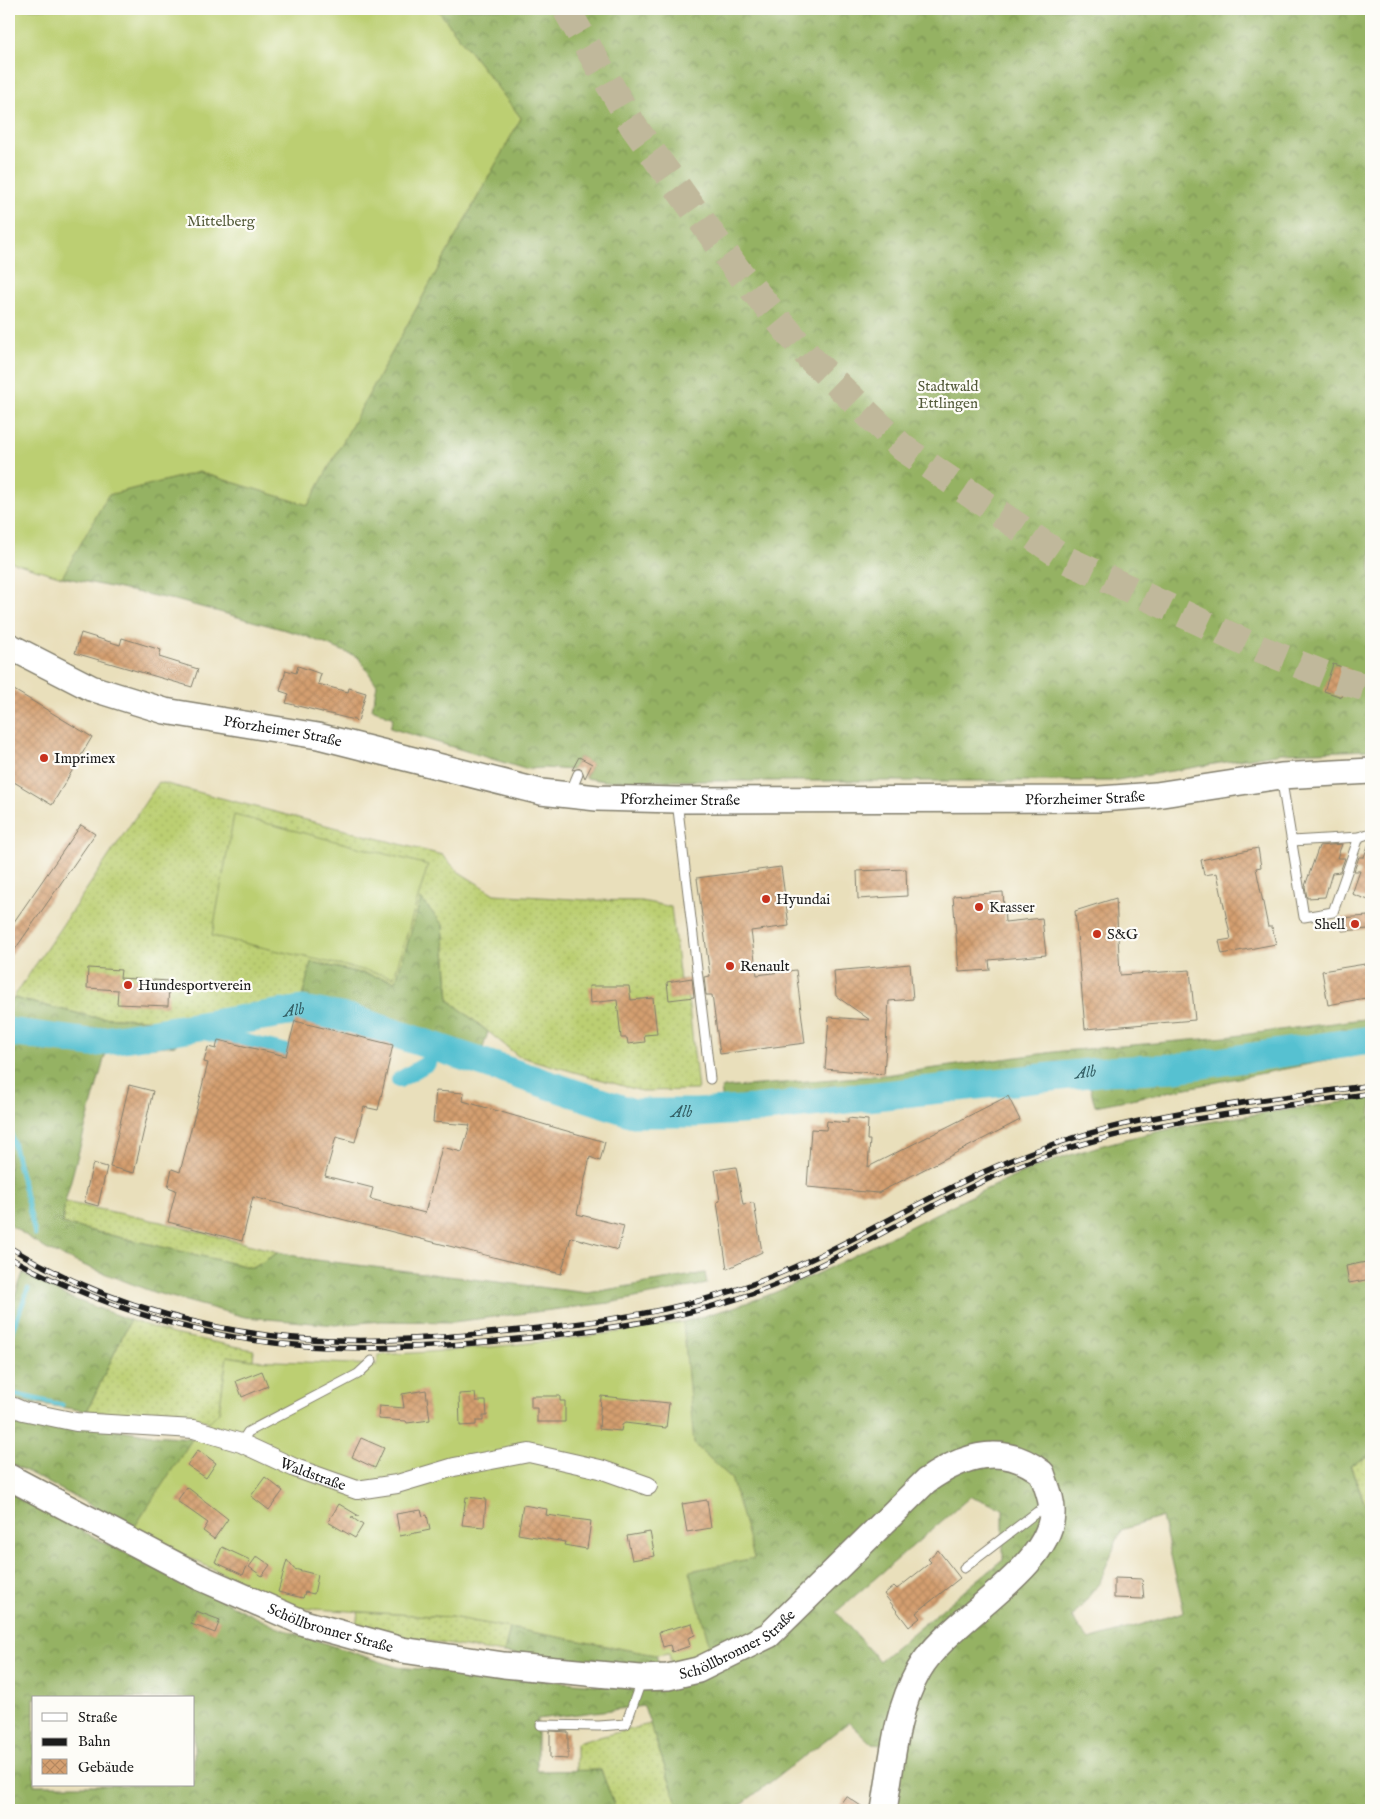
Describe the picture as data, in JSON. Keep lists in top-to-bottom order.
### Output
{
  "streets": {
    "main road": ["Pforzheimer Straße", "Schöllbronner Straße"],
    "street": ["Waldstraße"]
  },
  "water": ["Alb"],
  "parks": ["Mittelberg", "Stadtwald Ettlingen"],
  "places": [
    "Imprimex",
    "Hyundai",
    "Krasser",
    "Shell",
    "S&G",
    "Renault",
    "Hundesportverein"
  ],
  "legend": ["Straße", "Bahn", "Gebäude"]
}
